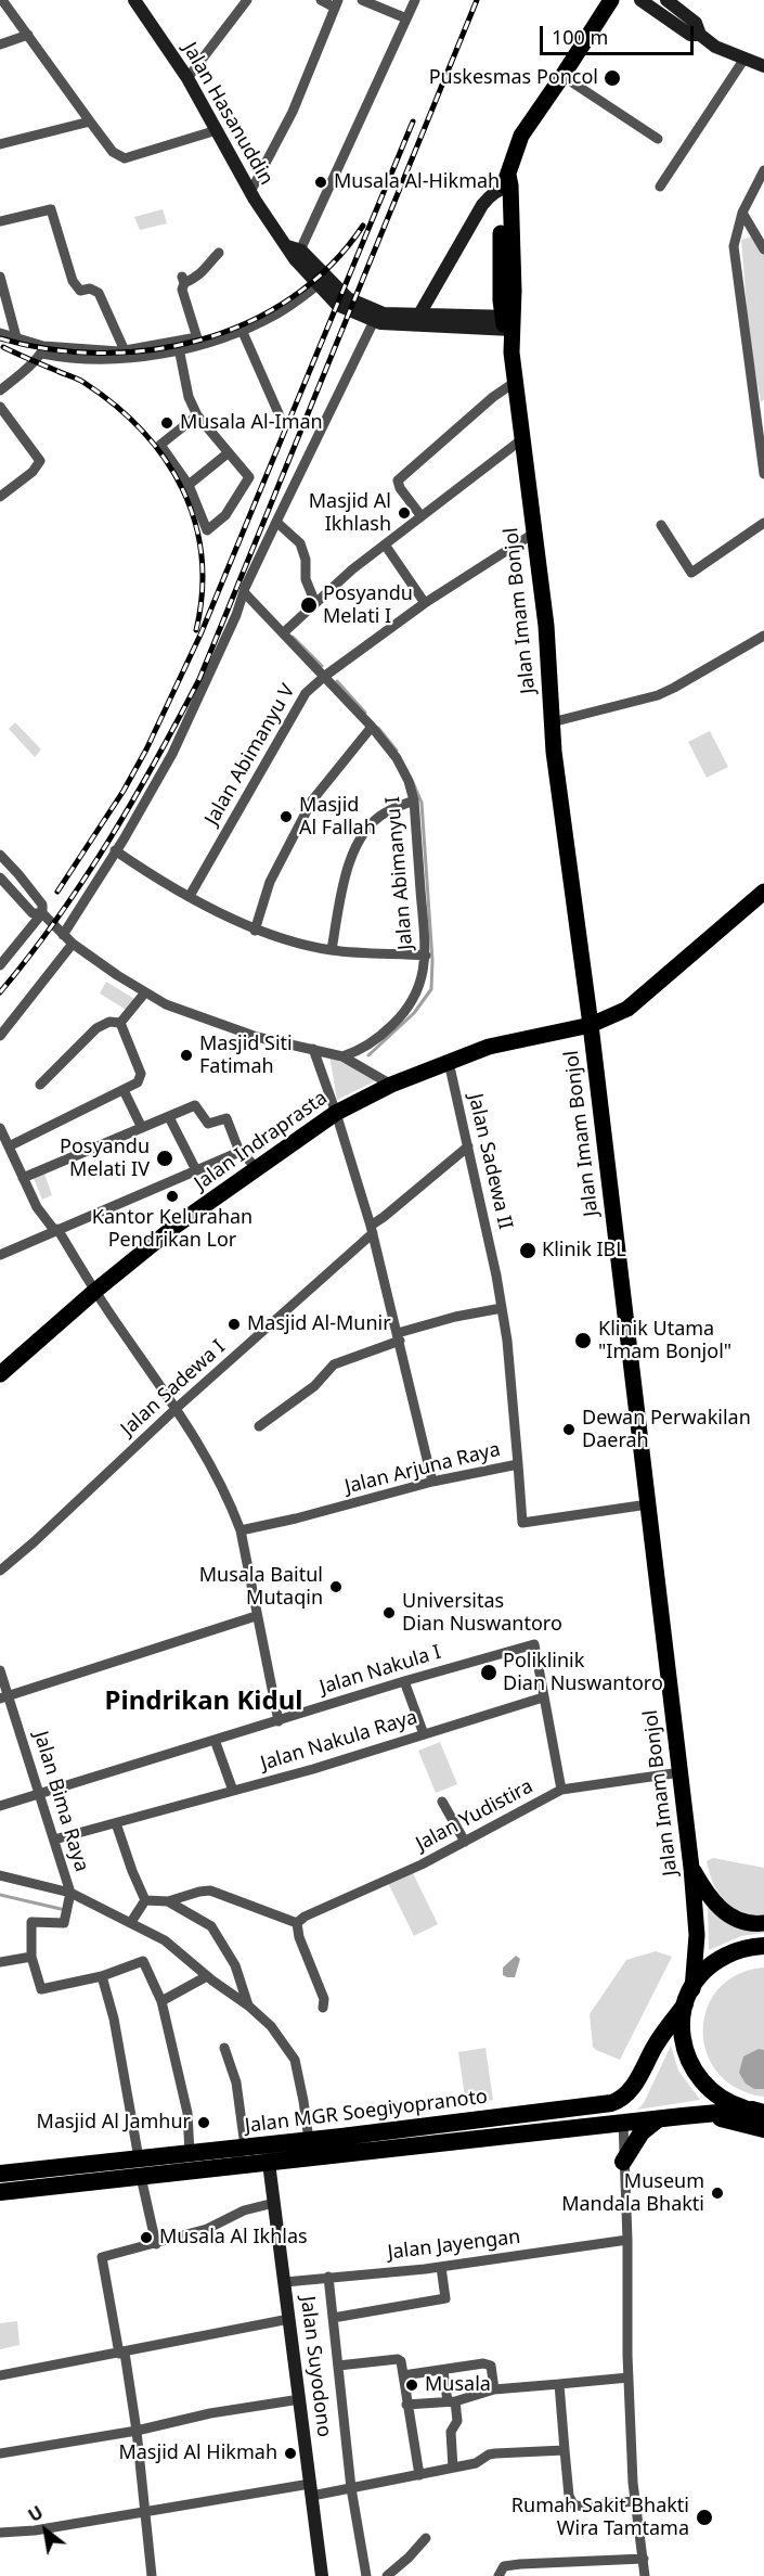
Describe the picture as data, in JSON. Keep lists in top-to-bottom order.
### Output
{
  "streets": {
    "highway": ["Jalan MGR Soegiyopranoto"],
    "main road": ["Jalan Imam Bonjol", "Jalan Indraprasta"],
    "street": [
      "Jalan Hasanuddin",
      "Jalan Abimanyu V",
      "Jalan Abimanyu I",
      "Jalan Sadewa II",
      "Jalan Sadewa I",
      "Jalan Arjuna Raya",
      "Jalan Nakula I",
      "Jalan Nakula Raya",
      "Jalan Bima Raya",
      "Jalan Yudistira",
      "Jalan Jayengan",
      "Jalan Suyodono"
    ]
  },
  "crossings": [
    ["Jalan Hasanuddin", "Jalan Imam Bonjol"],
    ["Jalan Imam Bonjol", "Jalan Abimanyu V"],
    ["Jalan Imam Bonjol", "Jalan Indraprasta"],
    ["Jalan Imam Bonjol", "Jalan Arjuna Raya"],
    ["Jalan Imam Bonjol", "Jalan Yudistira"],
    ["Jalan Imam Bonjol", "Jalan MGR Soegiyopranoto"],
    ["Jalan Abimanyu V", "Jalan Abimanyu I"],
    ["Jalan Indraprasta", "Jalan Sadewa II"],
    ["Jalan Sadewa II", "Jalan Sadewa I"],
    ["Jalan Sadewa II", "Jalan Arjuna Raya"],
    ["Jalan Nakula I", "Jalan Nakula Raya"],
    ["Jalan Nakula I", "Jalan Bima Raya"],
    ["Jalan Nakula Raya", "Jalan Bima Raya"],
    ["Jalan Bima Raya", "Jalan MGR Soegiyopranoto"],
    ["Jalan MGR Soegiyopranoto", "Jalan Suyodono"],
    ["Jalan Jayengan", "Jalan Suyodono"]
  ],
  "districts": ["Pindrikan Kidul"],
  "places": [
    "Puskesmas Poncol",
    "Musala Al-Hikmah",
    "Musala Al-Iman",
    "Masjid Al Ikhlash",
    "Posyandu Melati I",
    "Masjid Al Fallah",
    "Masjid Siti Fatimah",
    "Posyandu Melati IV",
    "Kantor Kelurahan Pendrikan Lor",
    "Klinik IBL",
    "Masjid Al-Munir",
    "Klinik Utama \"Imam Bonjol\"",
    "Dewan Perwakilan Daerah",
    "Musala Baitul Mutaqin",
    "Universitas Dian Nuswantoro",
    "Poliklinik Dian Nuswantoro",
    "Masjid Al Jamhur",
    "Museum Mandala Bhakti",
    "Musala Al Ikhlas",
    "Musala",
    "Masjid Al Hikmah",
    "Rumah Sakit Bhakti Wira Tamtama"
  ],
  "scale_bar": "100 m",
  "north": "top left"
}
